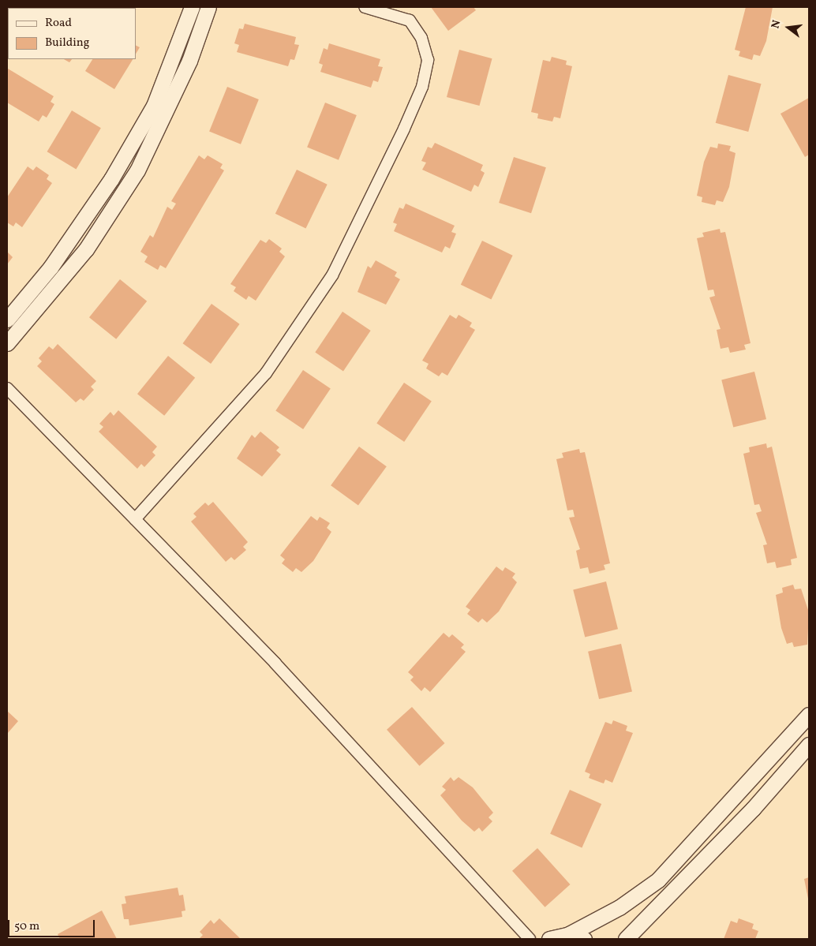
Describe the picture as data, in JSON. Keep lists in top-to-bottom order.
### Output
{
  "legend": ["Road", "Building"],
  "scale_bar": "50 m",
  "north": "left"
}
